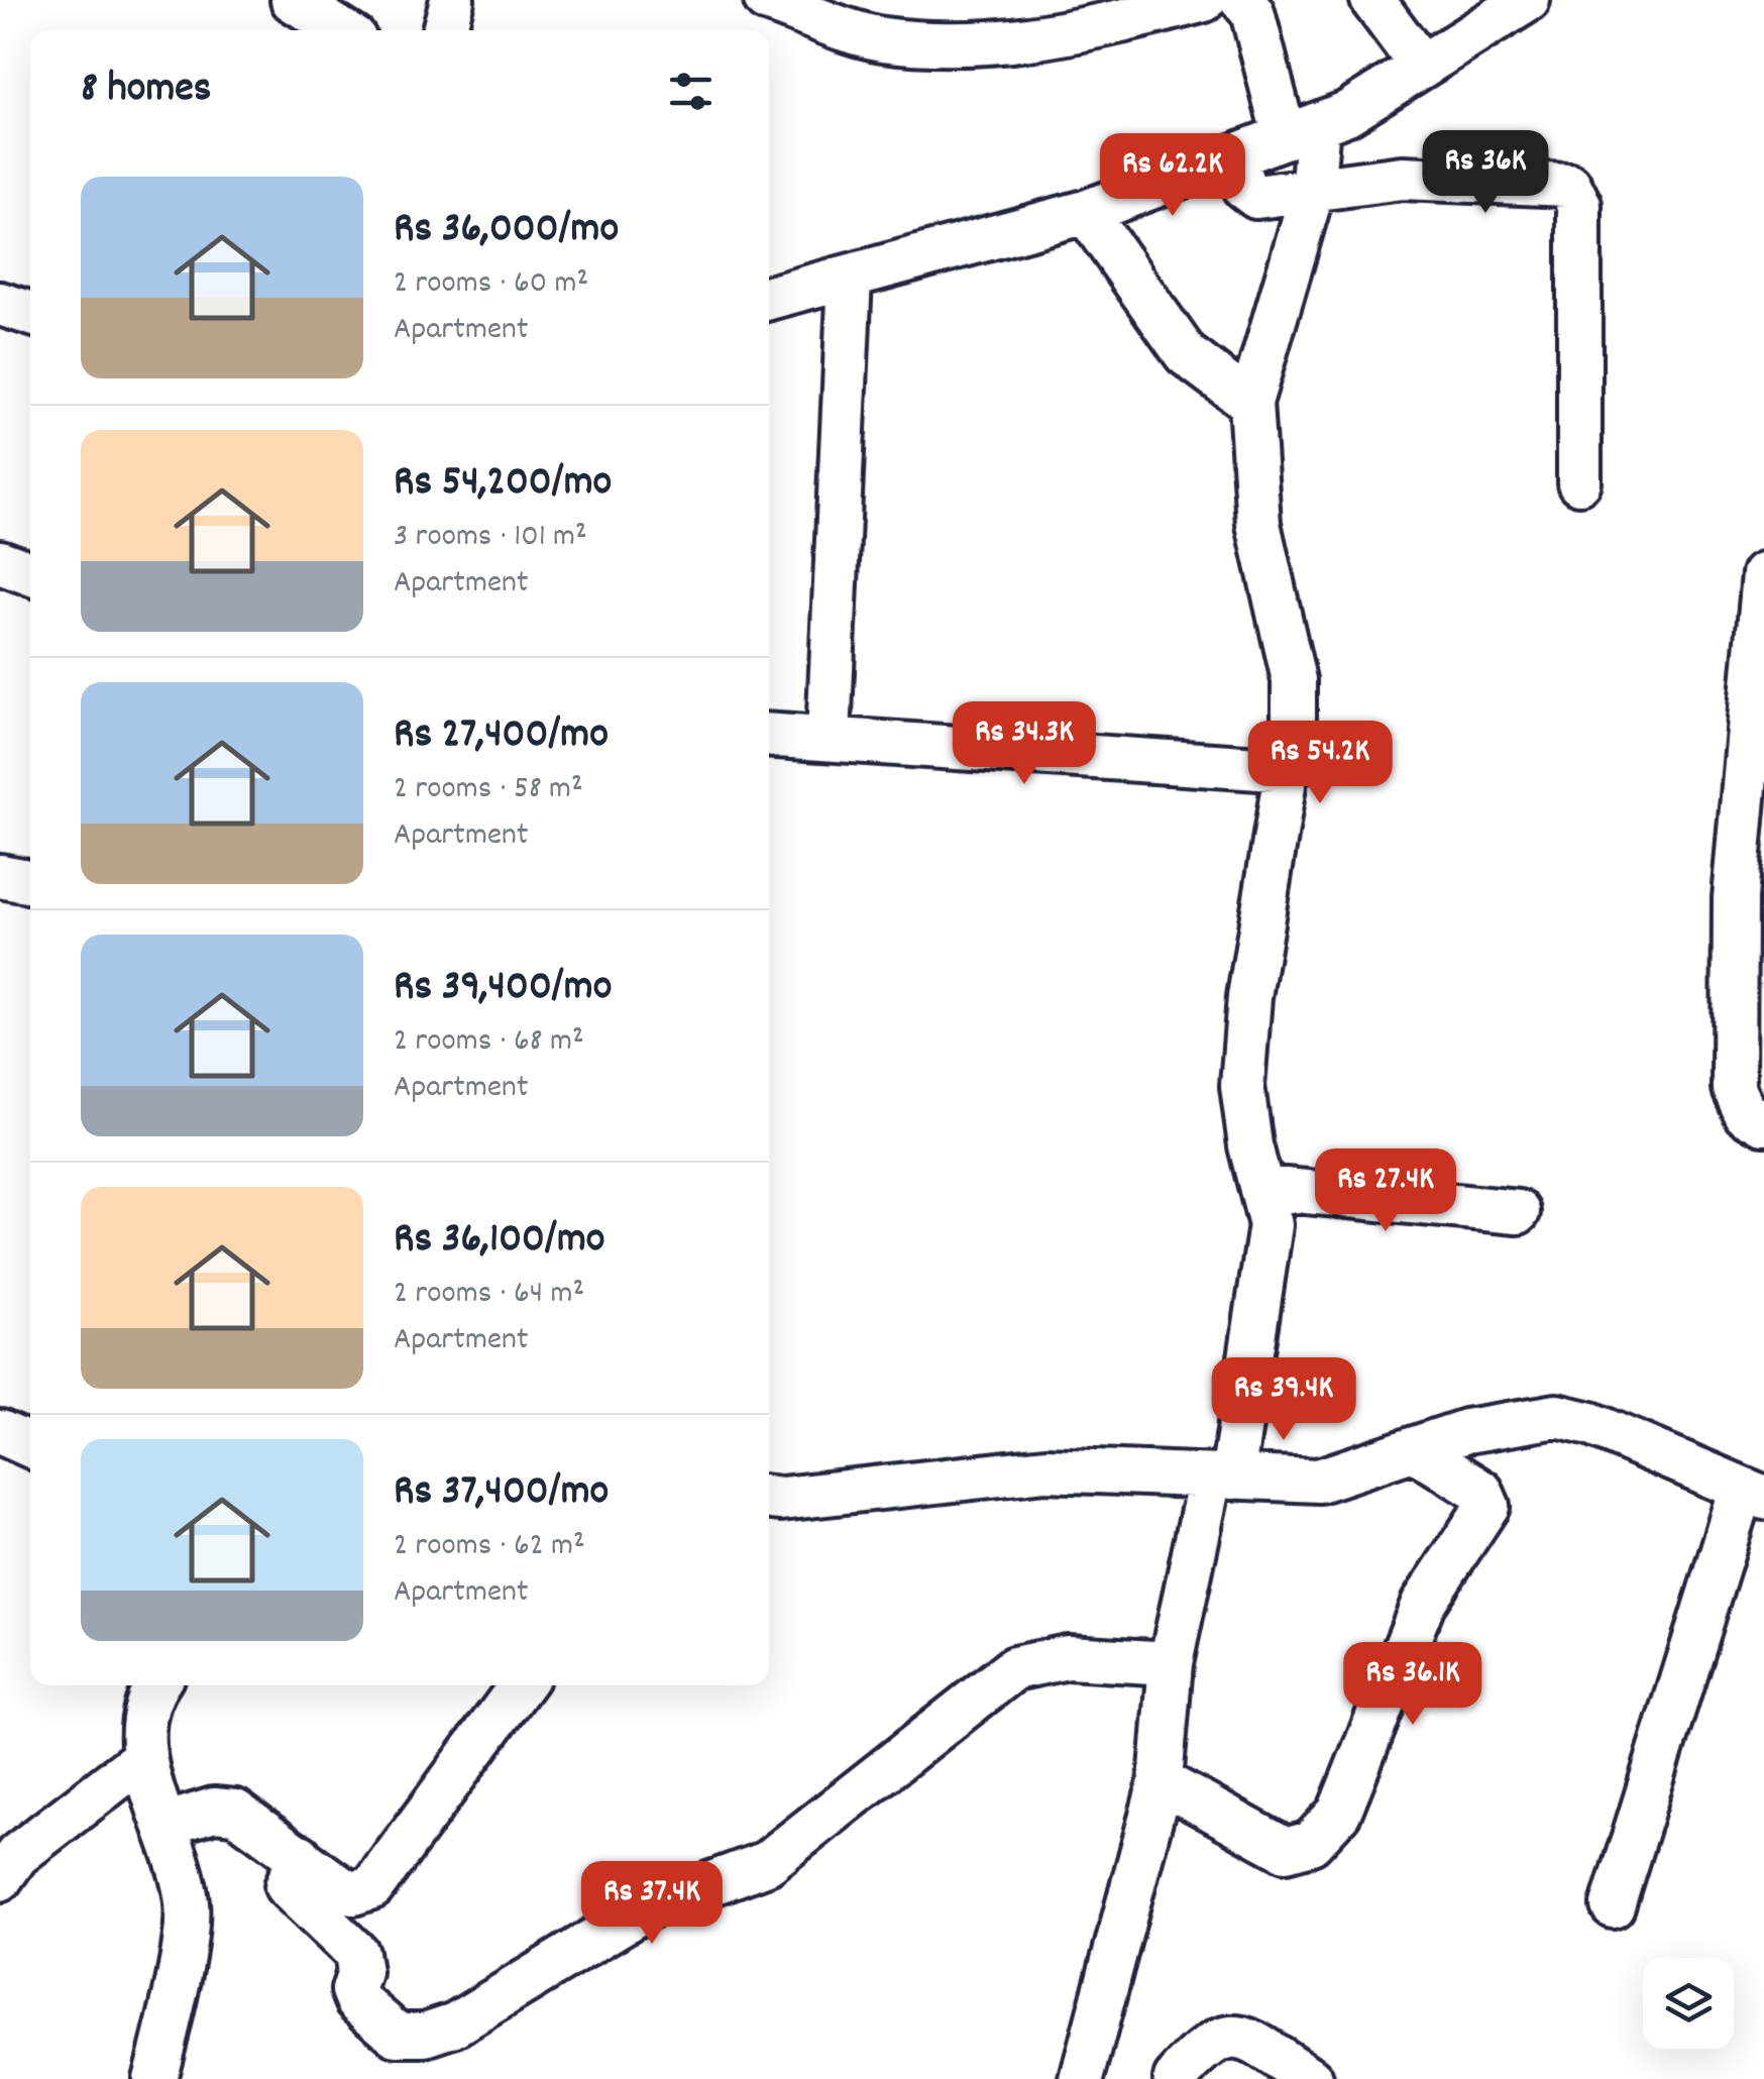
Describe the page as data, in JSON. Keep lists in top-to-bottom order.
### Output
{
  "page": {
    "heading": "8 homes",
    "price": [
      "Rs 36K",
      "Rs 62.2K",
      "Rs 34.3K",
      "Rs 54.2K",
      "Rs 27.4K",
      "Rs 39.4K",
      "Rs 36.1K",
      "Rs 37.4K"
    ],
    "list": [
      {
        "name": "Rs 36,000/mo",
        "note": "2 rooms · 60 m² · Apartment"
      },
      {
        "name": "Rs 54,200/mo",
        "note": "3 rooms · 101 m² · Apartment"
      },
      {
        "name": "Rs 27,400/mo",
        "note": "2 rooms · 58 m² · Apartment"
      },
      {
        "name": "Rs 39,400/mo",
        "note": "2 rooms · 68 m² · Apartment"
      },
      {
        "name": "Rs 36,100/mo",
        "note": "2 rooms · 64 m² · Apartment"
      },
      {
        "name": "Rs 37,400/mo",
        "note": "2 rooms · 62 m² · Apartment"
      }
    ]
  }
}
